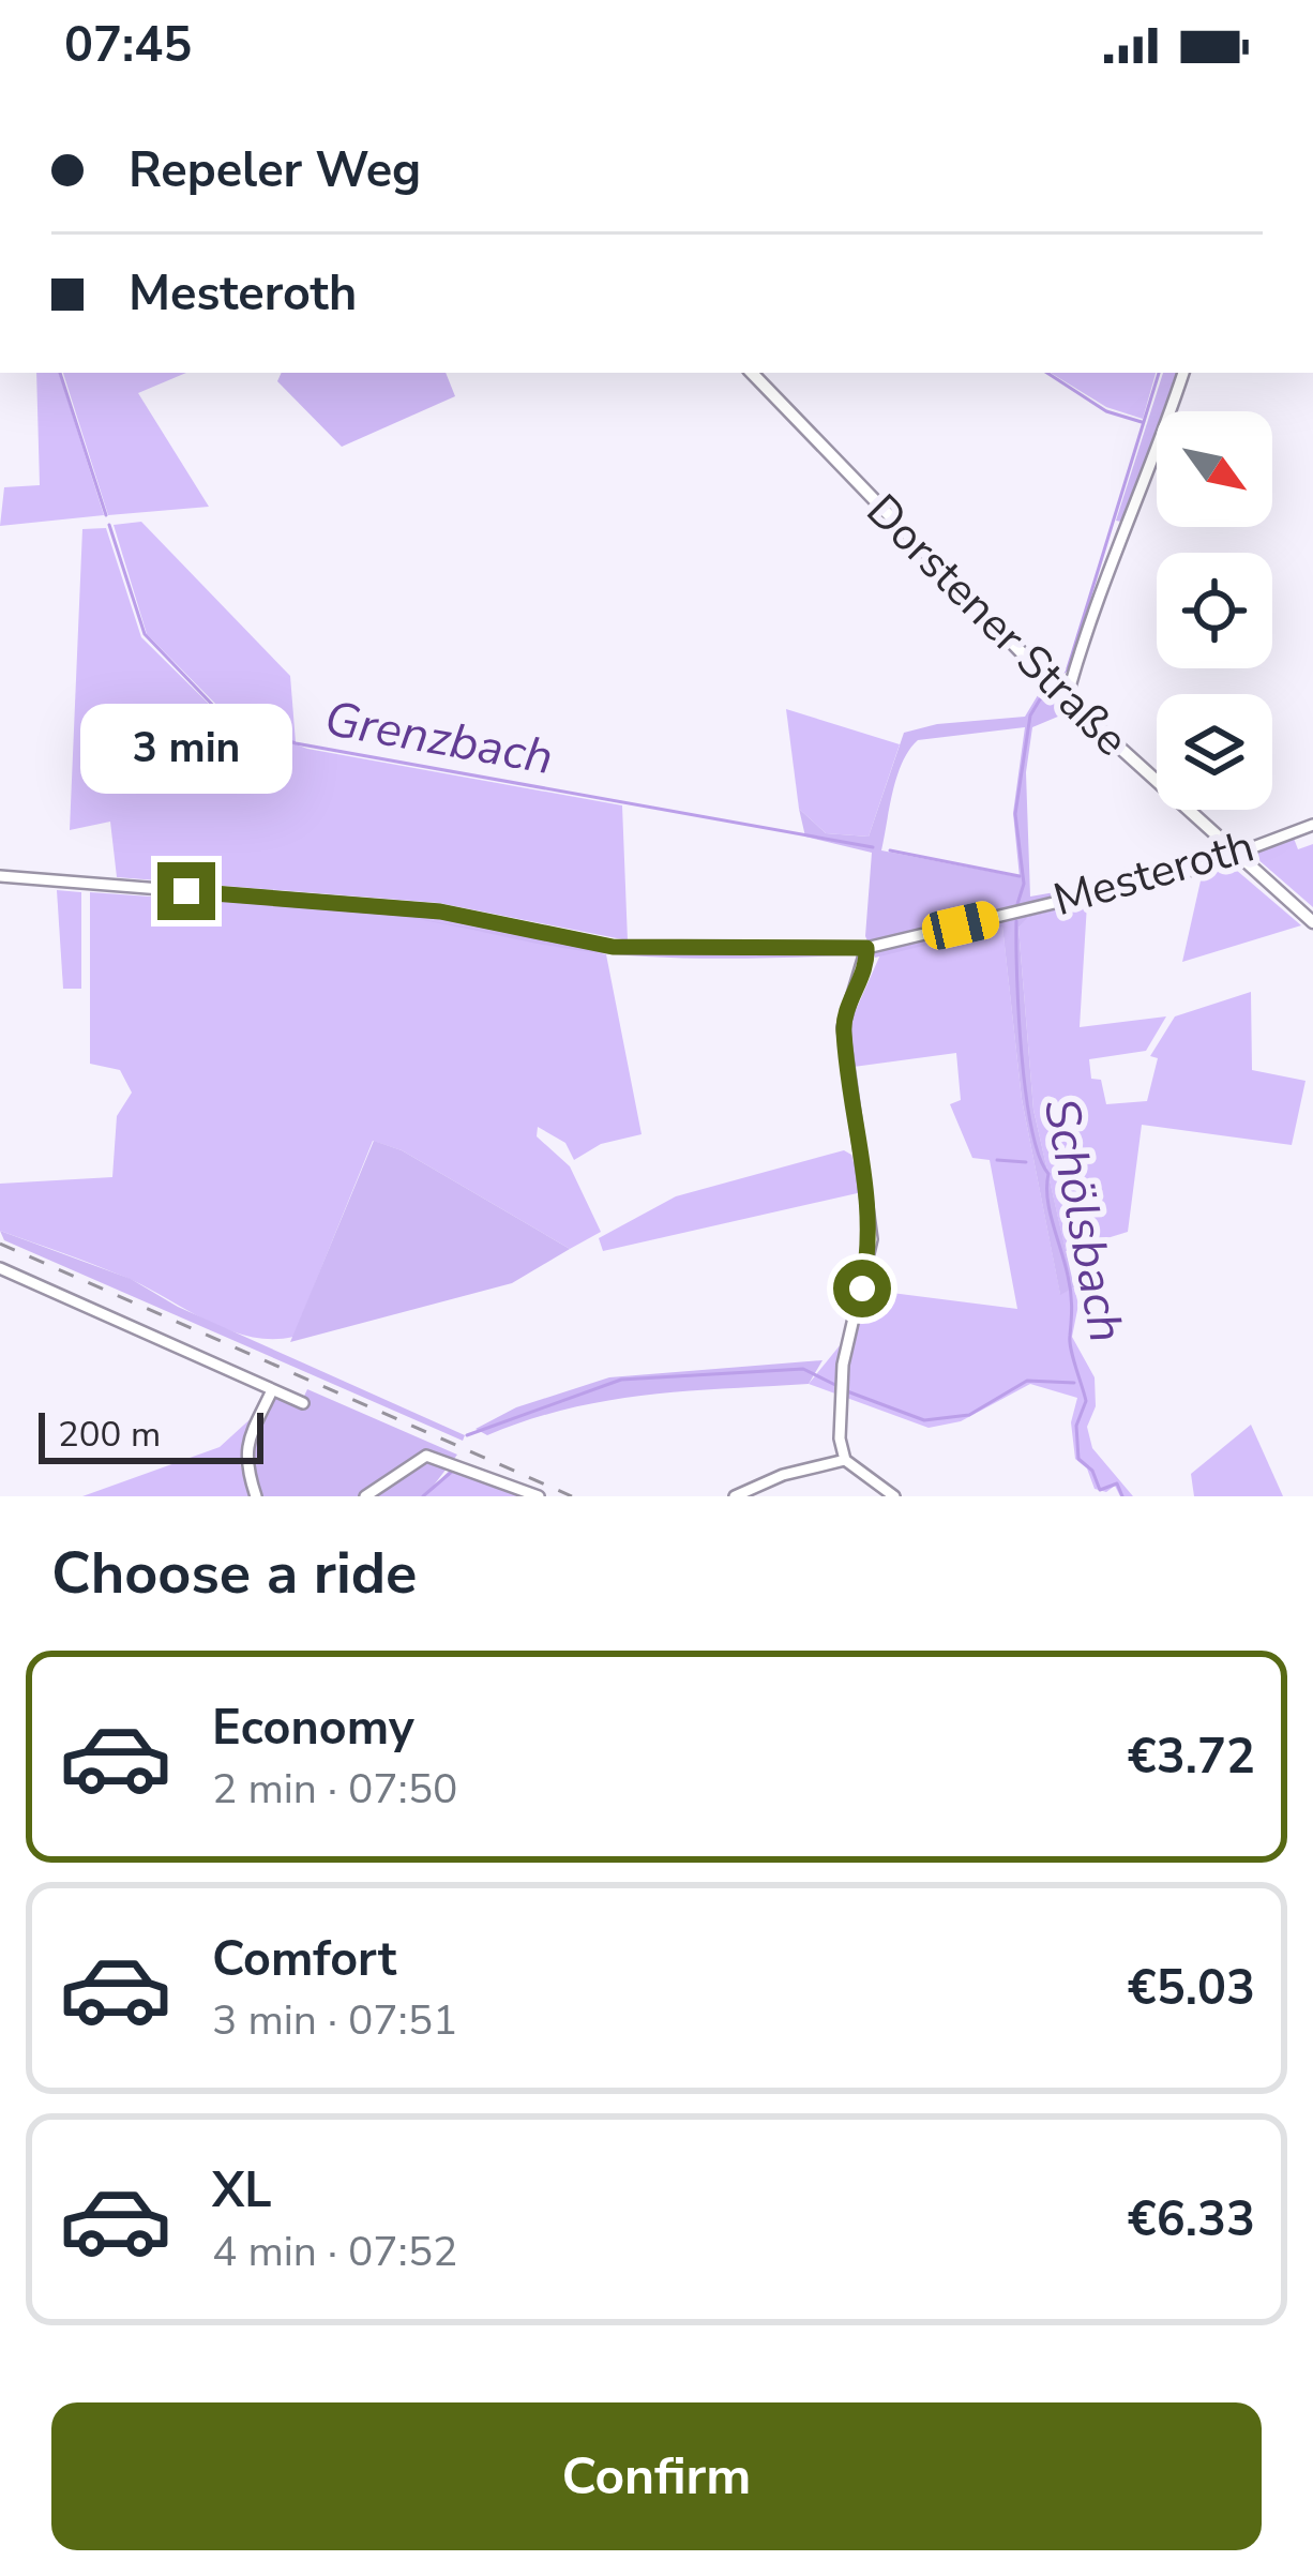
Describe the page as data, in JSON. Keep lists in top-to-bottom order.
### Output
{
  "streets": {
    "main road": ["Dorstener Straße"],
    "street": ["Mesteroth"]
  },
  "crossings": [
    ["Dorstener Straße", "Mesteroth"]
  ],
  "water": ["Grenzbach", "Schölsbach"],
  "scale_bar": "200 m",
  "north": "bottom right",
  "page": {
    "status": "07:45",
    "banner": ["Repeler Weg", "Mesteroth"],
    "bubble": "3 min",
    "scale": "200 m",
    "heading": "Choose a ride",
    "list": [
      {
        "name": "Economy",
        "note": "2 min · 07:50",
        "value": "€3.72"
      },
      {
        "name": "Comfort",
        "note": "3 min · 07:51",
        "value": "€5.03"
      },
      {
        "name": "XL",
        "note": "4 min · 07:52",
        "value": "€6.33"
      }
    ],
    "buttons": "Confirm"
  }
}
